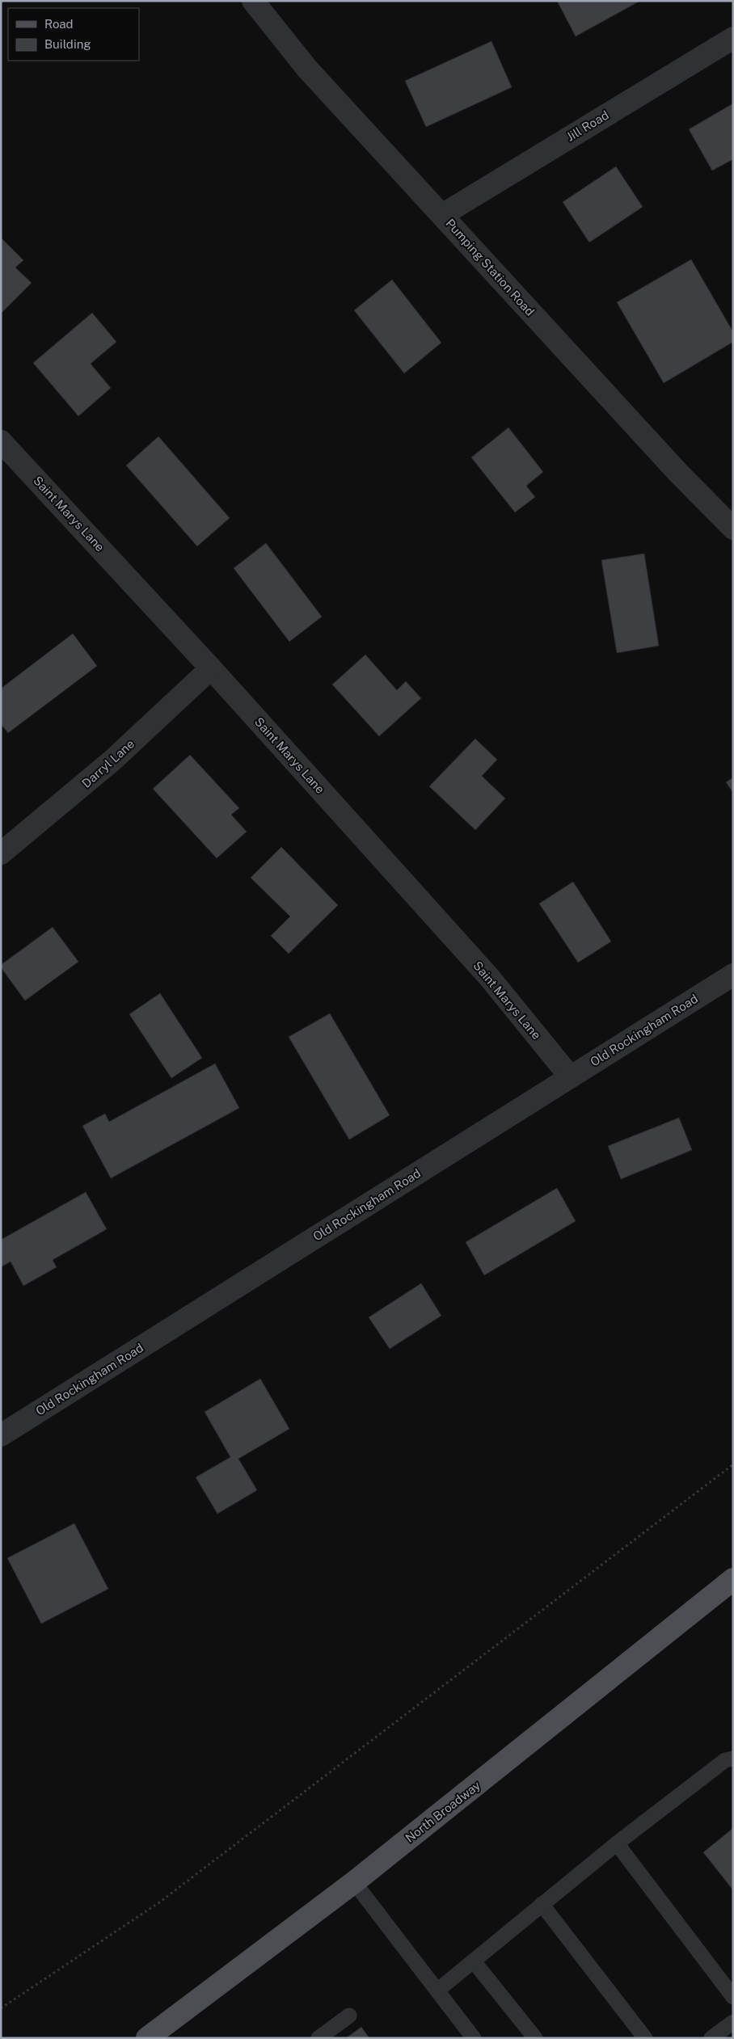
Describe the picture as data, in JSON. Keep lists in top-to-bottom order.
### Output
{
  "streets": {
    "main road": ["North Broadway"],
    "street": [
      "Jill Road",
      "Pumping Station Road",
      "Saint Marys Lane",
      "Darryl Lane",
      "Old Rockingham Road"
    ]
  },
  "crossings": [
    ["Jill Road", "Pumping Station Road"],
    ["Saint Marys Lane", "Darryl Lane"],
    ["Saint Marys Lane", "Old Rockingham Road"]
  ],
  "legend": ["Road", "Building"]
}
